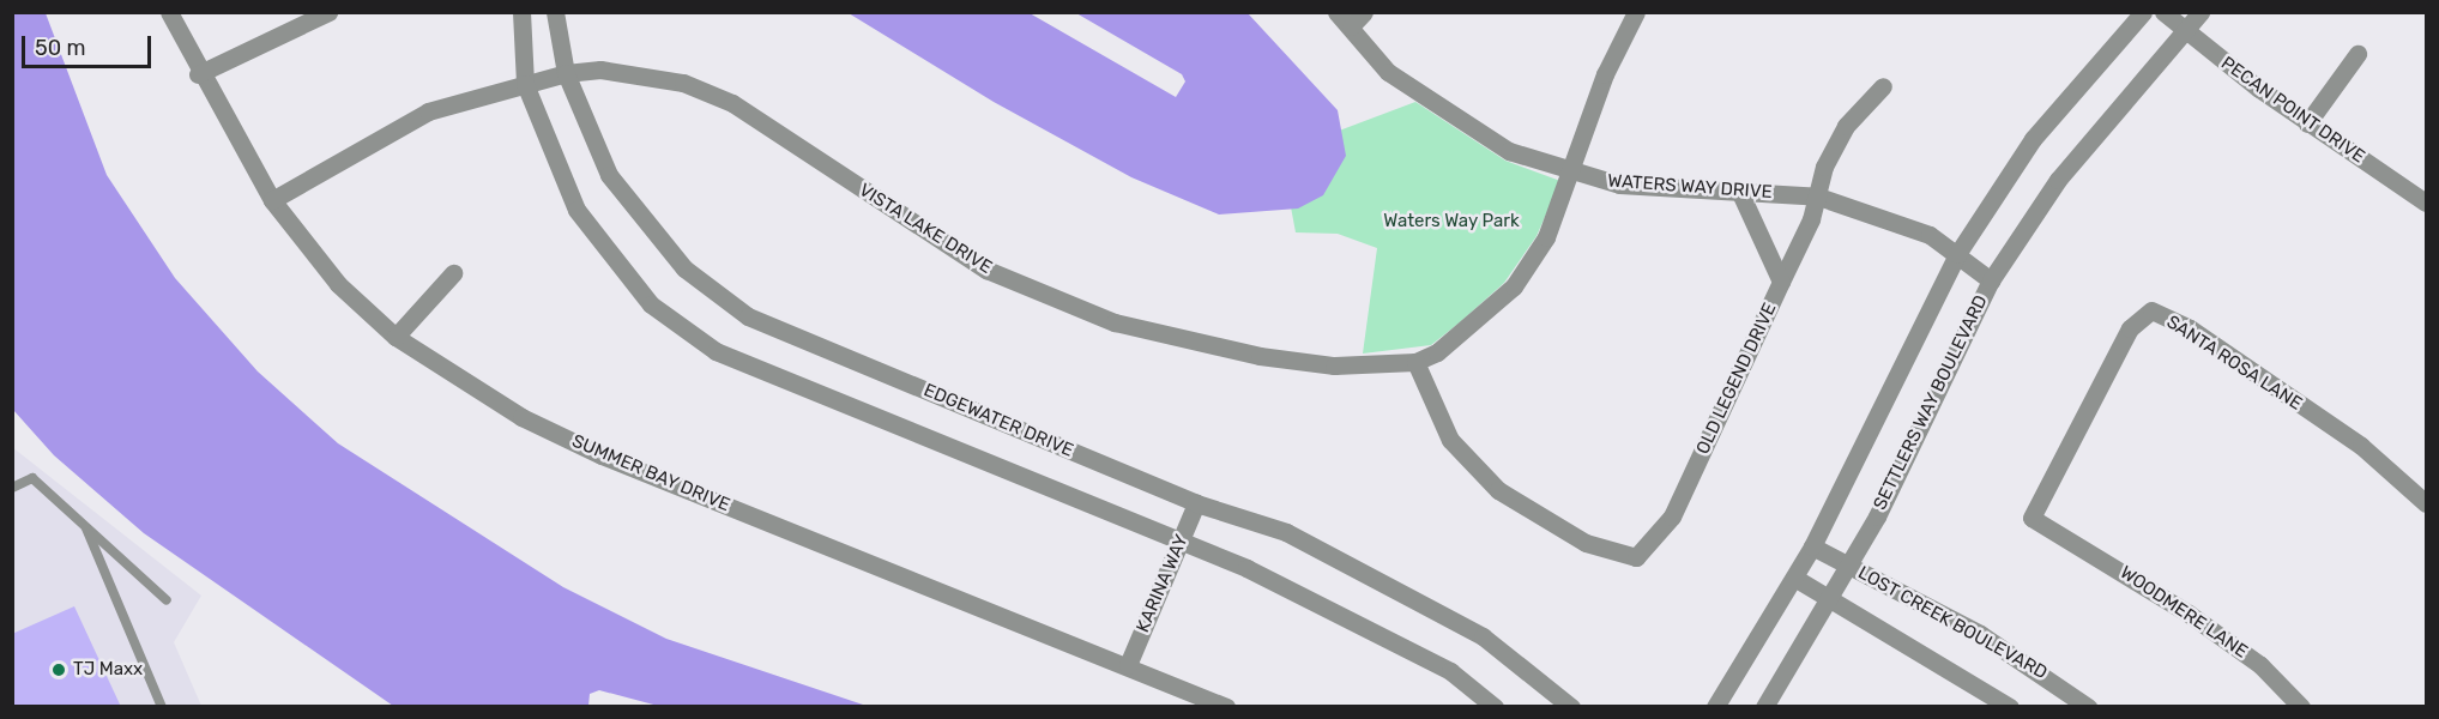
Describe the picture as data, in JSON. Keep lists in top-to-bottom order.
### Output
{
  "streets": {
    "street": [
      "PECAN POINT DRIVE",
      "WATERS WAY DRIVE",
      "VISTA LAKE DRIVE",
      "SANTA ROSA LANE",
      "OLD LEGEND DRIVE",
      "SETTLERS WAY BOULEVARD",
      "EDGEWATER DRIVE",
      "SUMMER BAY DRIVE",
      "KARINA WAY",
      "WOODMERE LANE",
      "LOST CREEK BOULEVARD"
    ]
  },
  "crossings": [
    ["PECAN POINT DRIVE", "SETTLERS WAY BOULEVARD"],
    ["WATERS WAY DRIVE", "VISTA LAKE DRIVE"],
    ["WATERS WAY DRIVE", "OLD LEGEND DRIVE"],
    ["WATERS WAY DRIVE", "SETTLERS WAY BOULEVARD"],
    ["VISTA LAKE DRIVE", "OLD LEGEND DRIVE"],
    ["VISTA LAKE DRIVE", "EDGEWATER DRIVE"],
    ["VISTA LAKE DRIVE", "SUMMER BAY DRIVE"],
    ["SANTA ROSA LANE", "WOODMERE LANE"],
    ["SETTLERS WAY BOULEVARD", "LOST CREEK BOULEVARD"],
    ["EDGEWATER DRIVE", "KARINA WAY"],
    ["SUMMER BAY DRIVE", "KARINA WAY"]
  ],
  "parks": ["Waters Way Park"],
  "places": ["TJ Maxx"],
  "scale_bar": "50 m"
}
